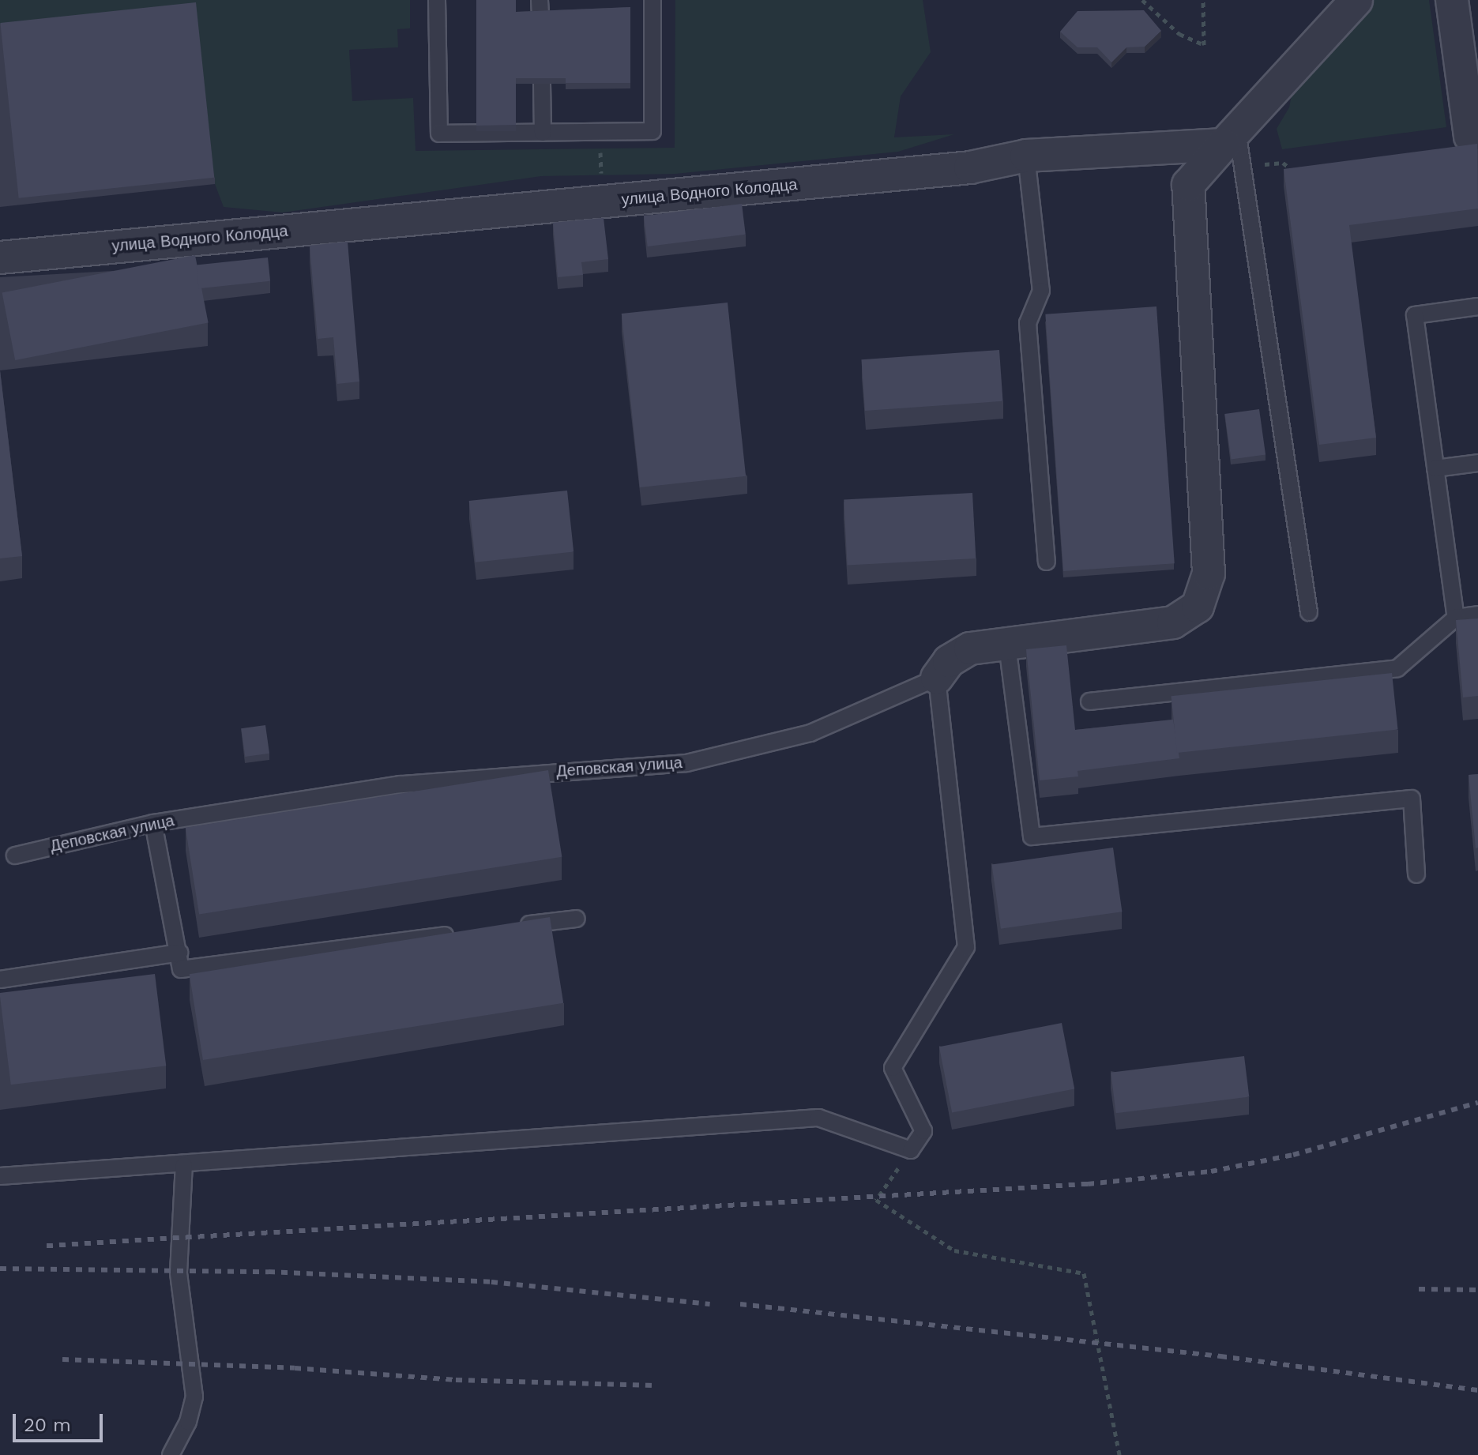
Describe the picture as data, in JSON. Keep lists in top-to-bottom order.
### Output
{
  "streets": {
    "street": ["улица Водного Колодца", "Деповская улица"]
  },
  "crossings": [
    ["улица Водного Колодца", "Деповская улица"]
  ],
  "scale_bar": "20 m"
}
